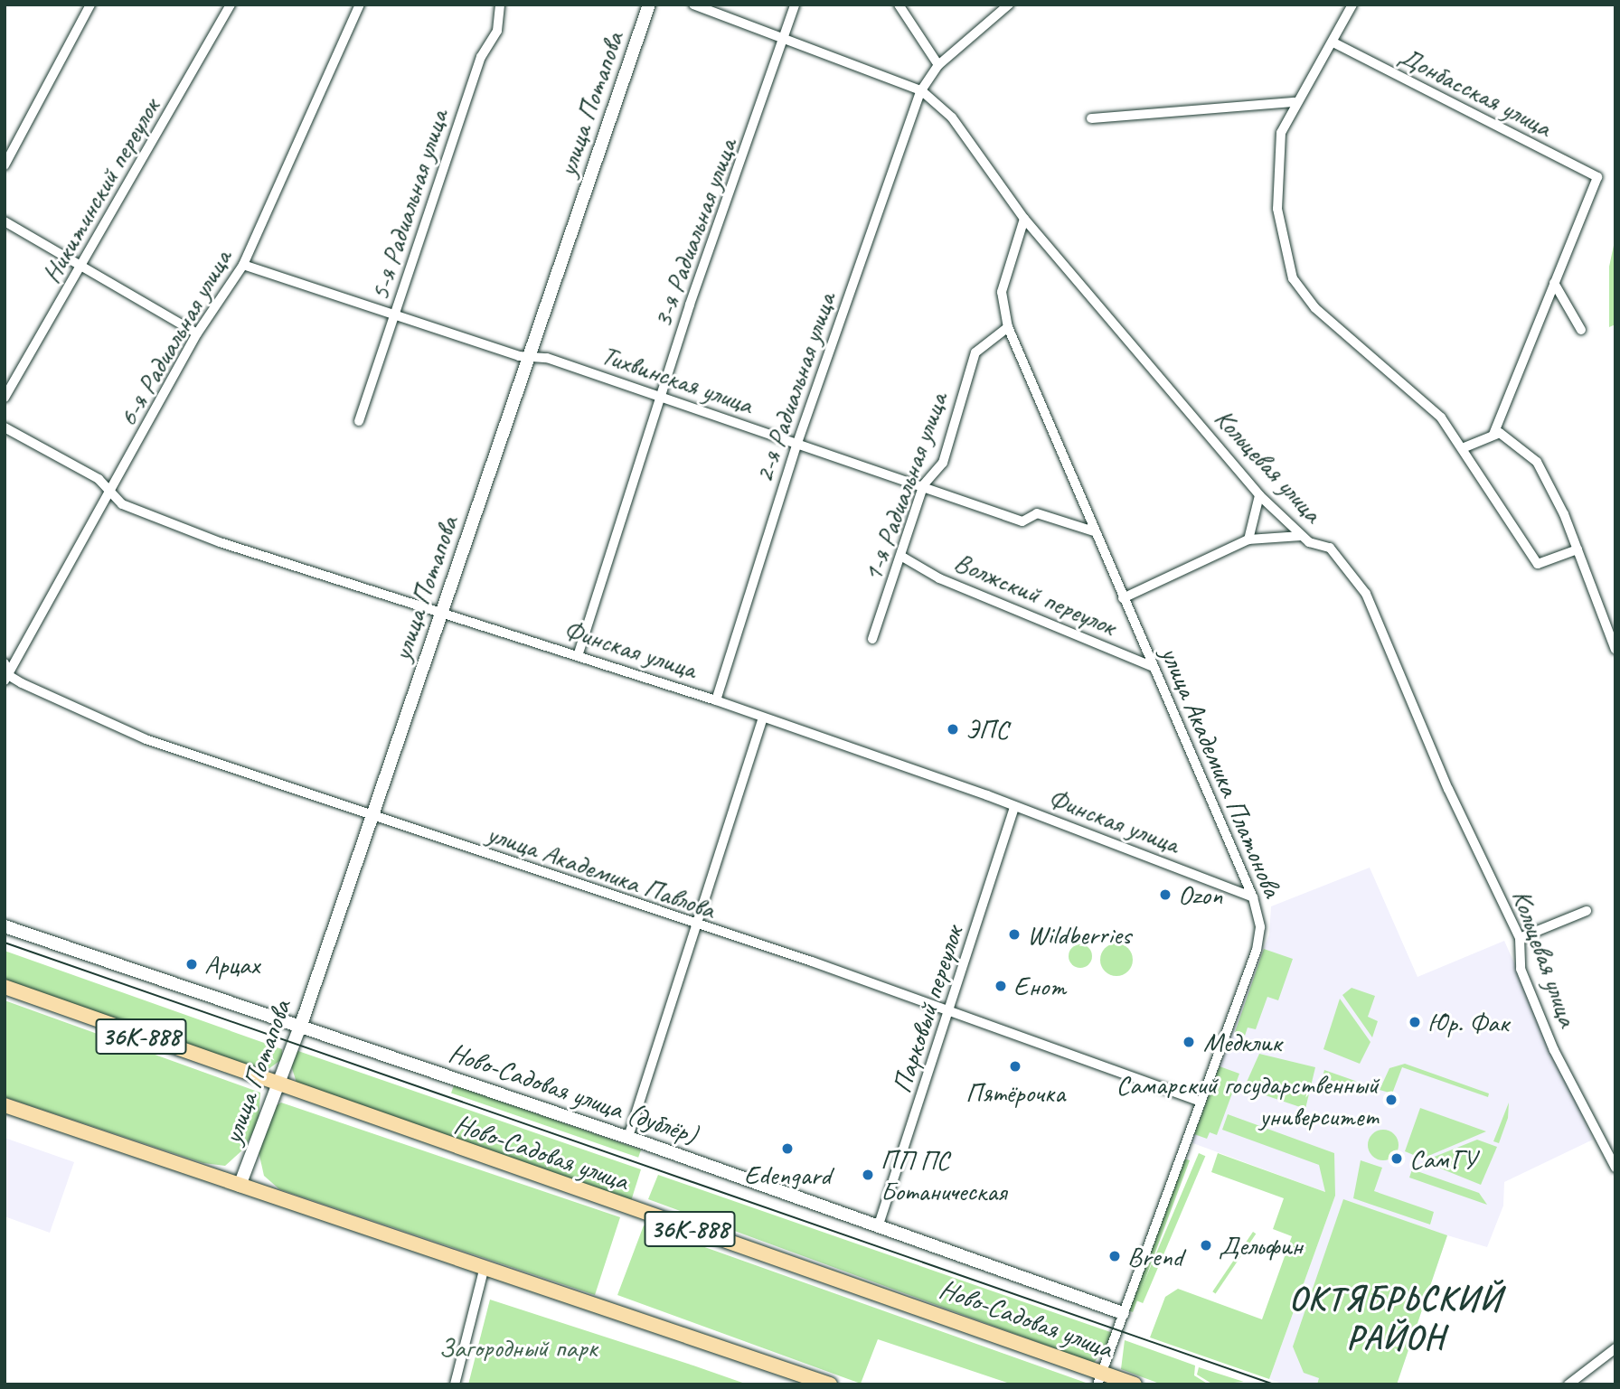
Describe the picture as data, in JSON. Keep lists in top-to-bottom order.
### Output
{
  "streets": {
    "main road": ["36К-888", "Ново-Садовая улица"],
    "street": [
      "Донбасская улица",
      "улица Потапова",
      "Никитинский переулок",
      "5-я Радиальная улица",
      "3-я Радиальная улица",
      "6-я Радиальная улица",
      "Тихвинская улица",
      "2-я Радиальная улица",
      "Кольцевая улица",
      "1-я Радиальная улица",
      "Волжский переулок",
      "Финская улица",
      "улица Академика Платонова",
      "улица Академика Павлова",
      "Парковый переулок",
      "Ново-Садовая улица (дублёр)"
    ]
  },
  "crossings": [
    ["улица Потапова", "Тихвинская улица"],
    ["улица Потапова", "Финская улица"],
    ["улица Потапова", "улица Академика Павлова"],
    ["улица Потапова", "Ново-Садовая улица (дублёр)"],
    ["улица Потапова", "Ново-Садовая улица"],
    ["5-я Радиальная улица", "Тихвинская улица"],
    ["3-я Радиальная улица", "Тихвинская улица"],
    ["3-я Радиальная улица", "Кольцевая улица"],
    ["3-я Радиальная улица", "Финская улица"],
    ["6-я Радиальная улица", "Тихвинская улица"],
    ["6-я Радиальная улица", "Финская улица"],
    ["6-я Радиальная улица", "улица Академика Павлова"],
    ["Тихвинская улица", "2-я Радиальная улица"],
    ["Тихвинская улица", "1-я Радиальная улица"],
    ["Тихвинская улица", "улица Академика Платонова"],
    ["2-я Радиальная улица", "Кольцевая улица"],
    ["2-я Радиальная улица", "Финская улица"],
    ["Кольцевая улица", "улица Академика Платонова"],
    ["1-я Радиальная улица", "Волжский переулок"],
    ["1-я Радиальная улица", "улица Академика Платонова"],
    ["Волжский переулок", "улица Академика Платонова"],
    ["Финская улица", "улица Академика Платонова"],
    ["Финская улица", "Парковый переулок"],
    ["улица Академика Платонова", "улица Академика Павлова"],
    ["улица Академика Платонова", "Ново-Садовая улица (дублёр)"],
    ["улица Академика Платонова", "Ново-Садовая улица"],
    ["улица Академика Павлова", "Парковый переулок"],
    ["Парковый переулок", "Ново-Садовая улица (дублёр)"]
  ],
  "districts": ["ОКТЯБРЬСКИЙ РАЙОН"],
  "parks": ["Загородный парк"],
  "places": [
    "ЭПС",
    "Ozon",
    "Wildberries",
    "Арцах",
    "Енот",
    "Юр. Фак",
    "Медклик",
    "Пятёрочка",
    "Самарский государственный университет",
    "Edengard",
    "СамГУ",
    "ПП ПС Ботаническая",
    "Дельфин",
    "Brend"
  ]
}
